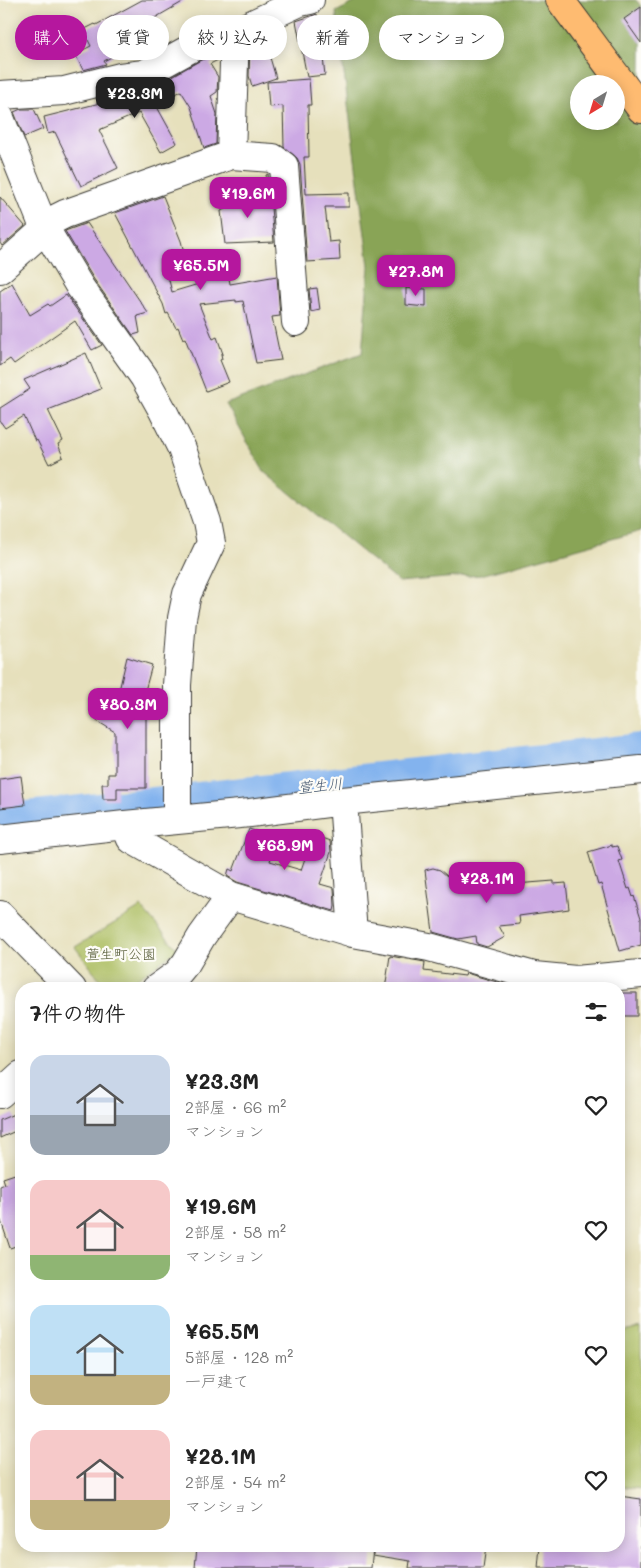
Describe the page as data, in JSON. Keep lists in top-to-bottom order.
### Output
{
  "water": ["萱生川"],
  "parks": ["萱生町公園"],
  "north": "bottom left",
  "page": {
    "chip": [
      "購入",
      "賃貸",
      "絞り込み",
      "新着",
      "マンション"
    ],
    "price": [
      "¥23.3M",
      "¥19.6M",
      "¥65.5M",
      "¥27.8M",
      "¥80.3M",
      "¥68.9M",
      "¥28.1M"
    ],
    "heading": "7件の物件",
    "list": [
      {
        "name": "¥23.3M",
        "note": "2部屋 · 66 m² · マンション"
      },
      {
        "name": "¥19.6M",
        "note": "2部屋 · 58 m² · マンション"
      },
      {
        "name": "¥65.5M",
        "note": "5部屋 · 128 m² · 一戸建て"
      },
      {
        "name": "¥28.1M",
        "note": "2部屋 · 54 m² · マンション"
      }
    ]
  }
}
